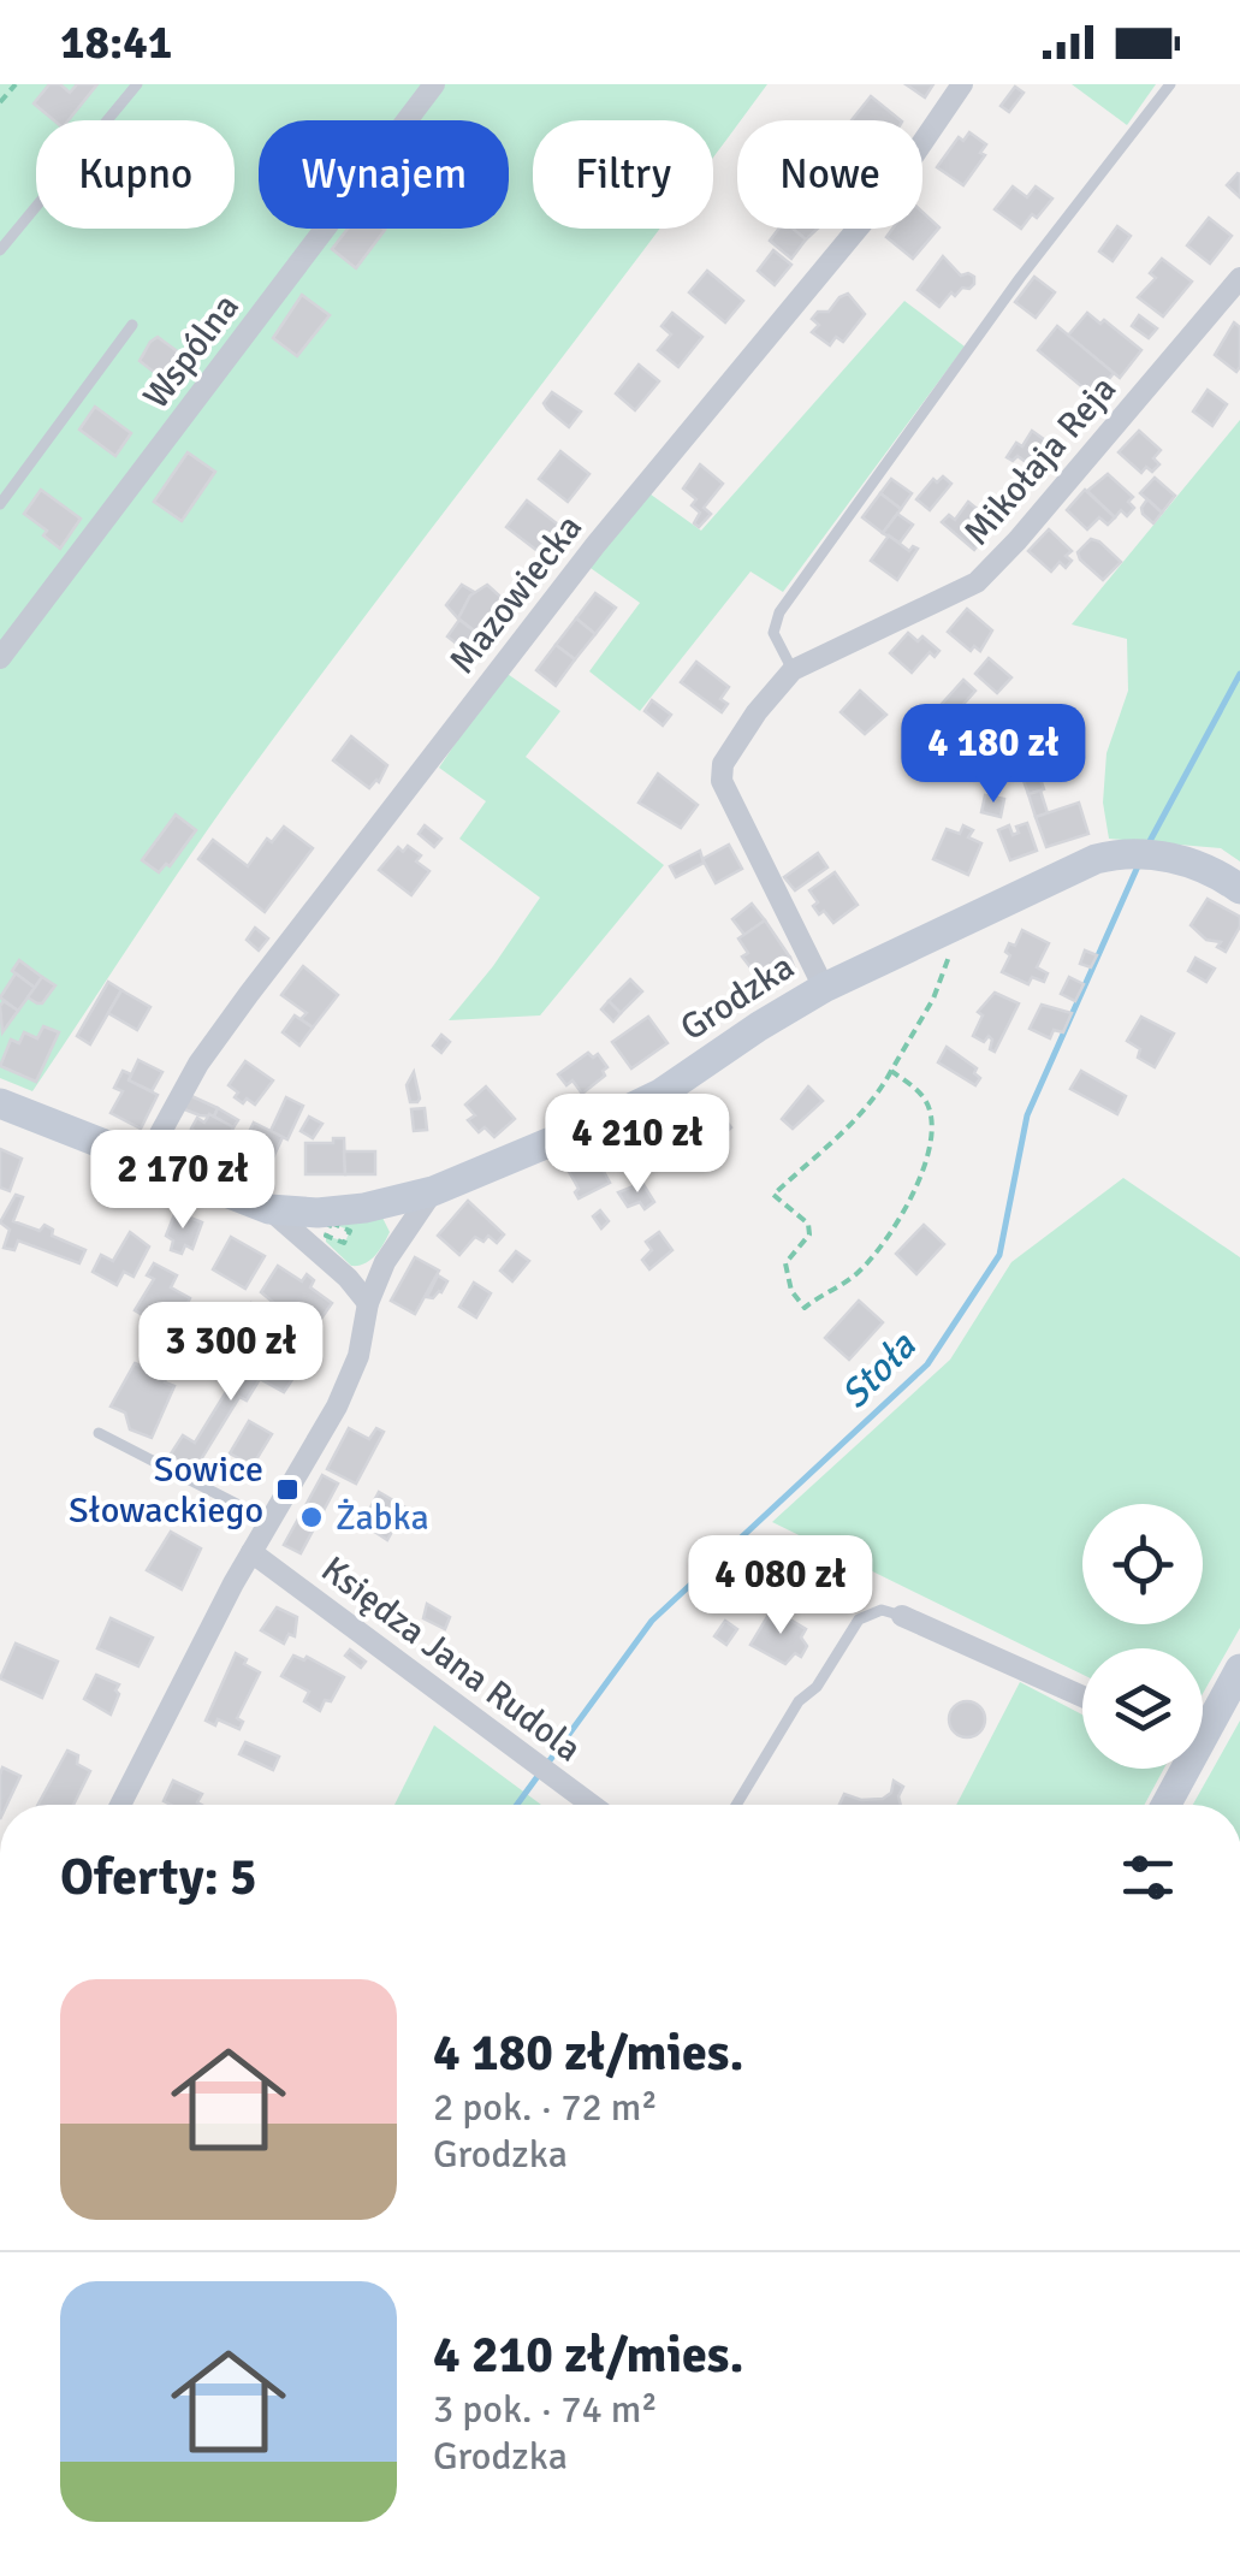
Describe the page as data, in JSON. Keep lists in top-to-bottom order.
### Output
{
  "streets": {
    "street": [
      "Wspólna",
      "Mikołaja Reja",
      "Mazowiecka",
      "Grodzka",
      "Księdza Jana Rudola"
    ]
  },
  "crossings": [
    ["Mikołaja Reja", "Grodzka"],
    ["Mazowiecka", "Grodzka"]
  ],
  "water": ["Stoła"],
  "places": {
    "transit": ["Sowice Słowackiego"],
    "other": ["Żabka"]
  },
  "page": {
    "status": "18:41",
    "chip": [
      "Kupno",
      "Wynajem",
      "Filtry",
      "Nowe"
    ],
    "price": [
      "4 180 zł",
      "4 210 zł",
      "2 170 zł",
      "3 300 zł",
      "4 080 zł"
    ],
    "heading": "Oferty: 5",
    "list": [
      {
        "name": "4 180 zł/mies.",
        "note": "2 pok. · 72 m² · Grodzka"
      },
      {
        "name": "4 210 zł/mies.",
        "note": "3 pok. · 74 m² · Grodzka"
      }
    ]
  }
}
